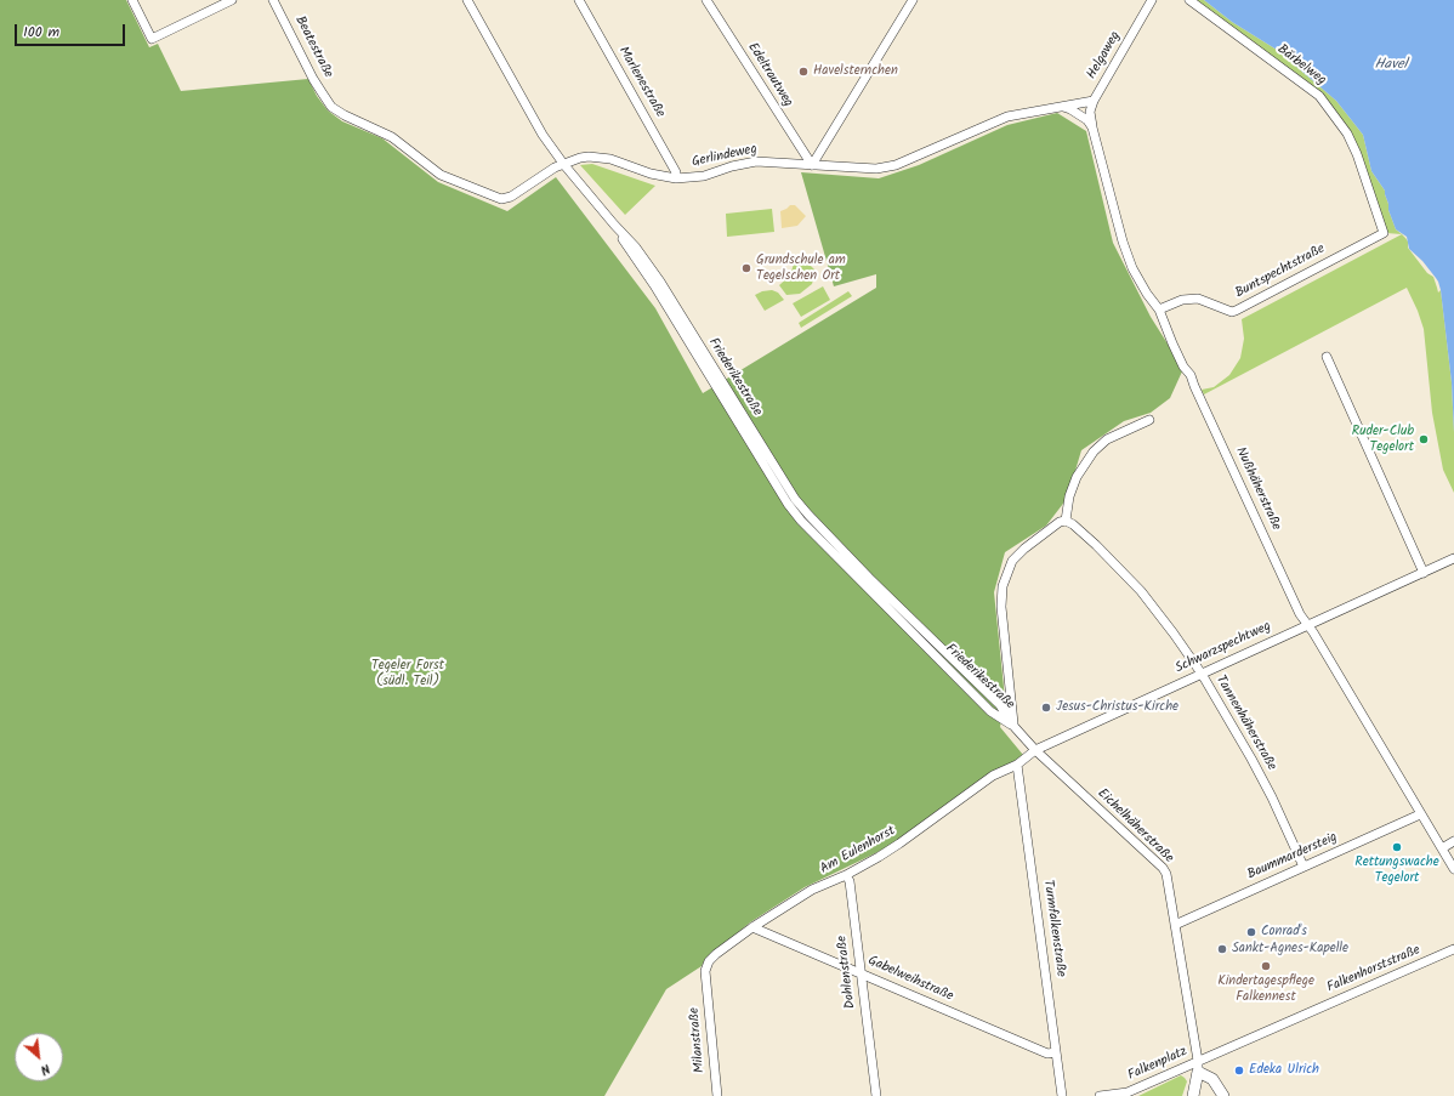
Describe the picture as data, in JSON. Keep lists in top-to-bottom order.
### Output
{
  "streets": {
    "street": [
      "Beatestraße",
      "Helgaweg",
      "Bärbelweg",
      "Edeltrautweg",
      "Marlenestraße",
      "Gerlindeweg",
      "Buntspechtstraße",
      "Friederikestraße",
      "Nußhäherstraße",
      "Schwarzspechtweg",
      "Tannenhäherstraße",
      "Eichelhäherstraße",
      "Am Eulenhorst",
      "Baummardersteig",
      "Turmfalkenstraße",
      "Falkenhorststraße",
      "Dohlenstraße",
      "Gabelweihstraße",
      "Milanstraße",
      "Falkenplatz"
    ]
  },
  "crossings": [
    ["Beatestraße", "Gerlindeweg"],
    ["Helgaweg", "Gerlindeweg"],
    ["Helgaweg", "Nußhäherstraße"],
    ["Bärbelweg", "Buntspechtstraße"],
    ["Edeltrautweg", "Gerlindeweg"],
    ["Marlenestraße", "Gerlindeweg"],
    ["Gerlindeweg", "Friederikestraße"],
    ["Buntspechtstraße", "Nußhäherstraße"],
    ["Friederikestraße", "Eichelhäherstraße"],
    ["Nußhäherstraße", "Schwarzspechtweg"],
    ["Nußhäherstraße", "Baummardersteig"],
    ["Schwarzspechtweg", "Tannenhäherstraße"],
    ["Schwarzspechtweg", "Eichelhäherstraße"],
    ["Schwarzspechtweg", "Am Eulenhorst"],
    ["Tannenhäherstraße", "Baummardersteig"],
    ["Eichelhäherstraße", "Am Eulenhorst"],
    ["Eichelhäherstraße", "Baummardersteig"],
    ["Eichelhäherstraße", "Falkenhorststraße"],
    ["Eichelhäherstraße", "Falkenplatz"],
    ["Am Eulenhorst", "Turmfalkenstraße"],
    ["Am Eulenhorst", "Dohlenstraße"],
    ["Am Eulenhorst", "Gabelweihstraße"],
    ["Am Eulenhorst", "Milanstraße"],
    ["Turmfalkenstraße", "Gabelweihstraße"],
    ["Falkenhorststraße", "Falkenplatz"],
    ["Dohlenstraße", "Gabelweihstraße"]
  ],
  "water": ["Havel"],
  "parks": ["Tegeler Forst (südl. Teil)"],
  "places": [
    "Havelsternchen",
    "Grundschule am Tegelschen Ort",
    "Ruder-Club Tegelort",
    "Jesus-Christus-Kirche",
    "Rettungswache Tegelort",
    "Conrad's",
    "Sankt-Agnes-Kapelle",
    "Kindertagespflege Falkennest",
    "Edeka Ulrich"
  ],
  "scale_bar": "100 m",
  "north": "bottom right"
}
